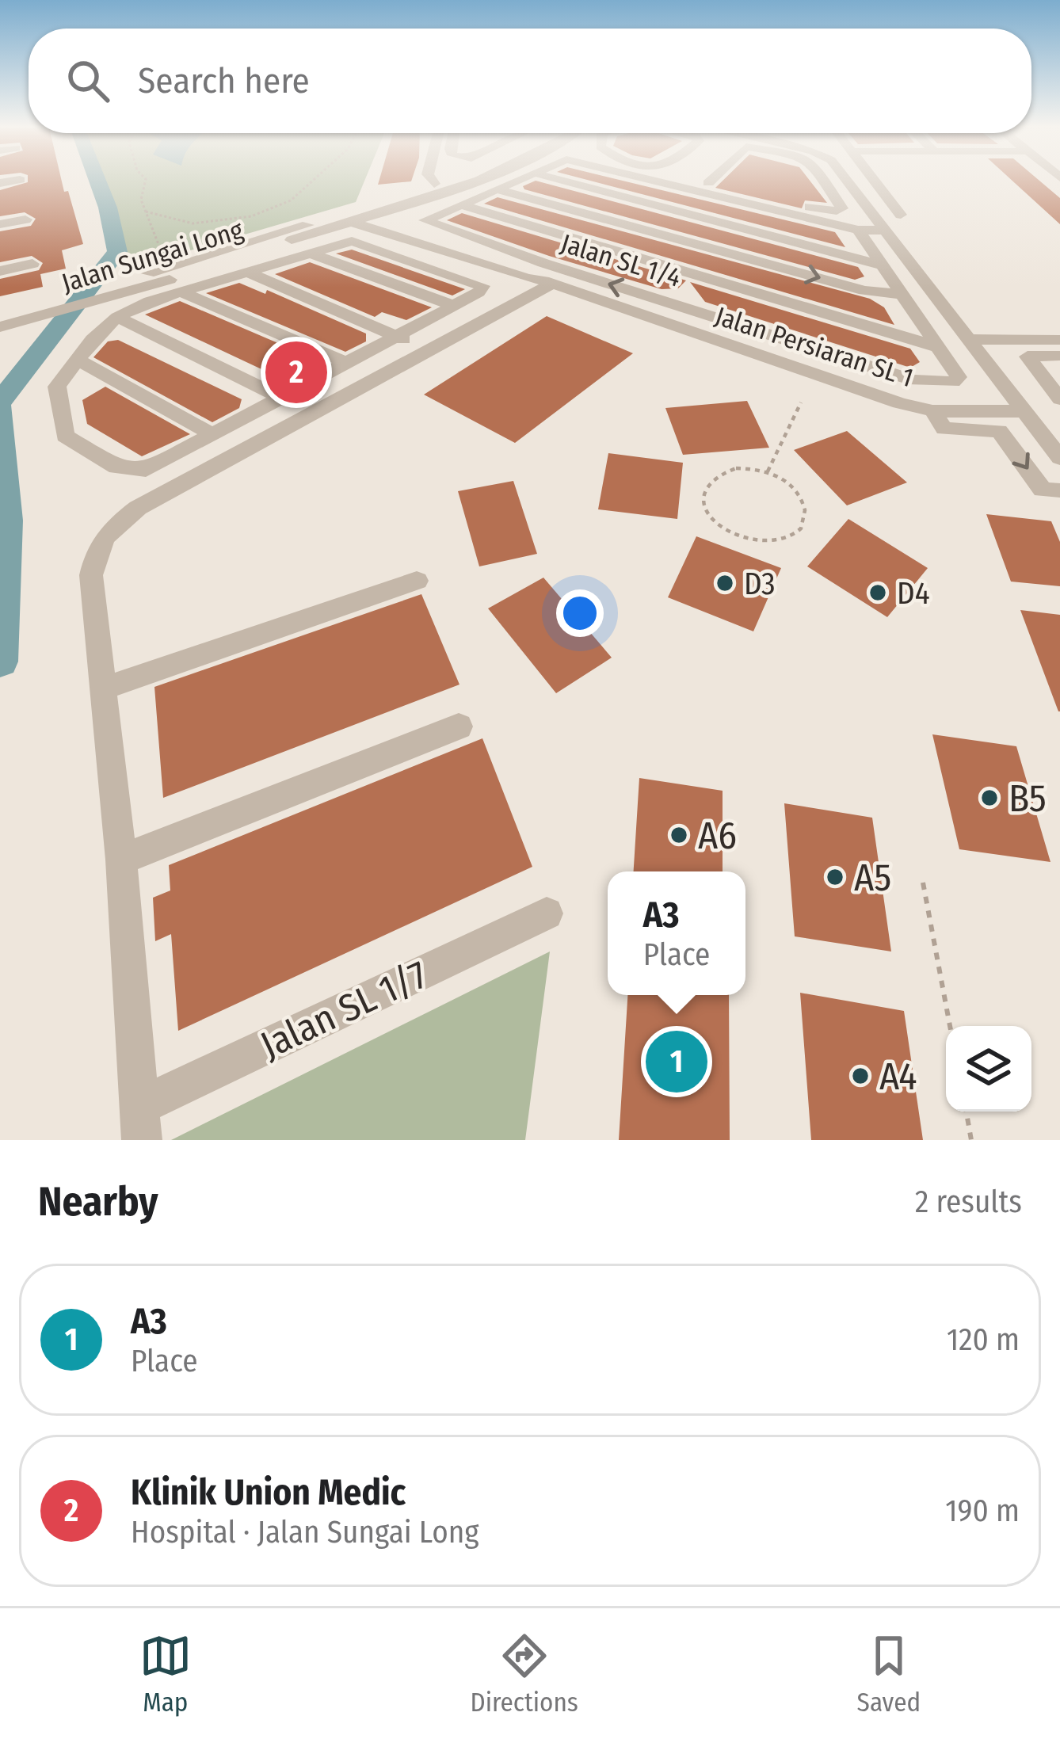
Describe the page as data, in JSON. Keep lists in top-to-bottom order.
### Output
{
  "streets": {
    "street": [
      "Jalan Sungai Long",
      "Jalan SL 1/4",
      "Jalan Persiaran SL 1",
      "Jalan SL 1/7"
    ]
  },
  "crossings": [
    ["Jalan SL 1/4", "Jalan Persiaran SL 1"]
  ],
  "places": [
    "D3",
    "D4",
    "B5",
    "A6",
    "A5",
    "A4"
  ],
  "page": {
    "search": "Search here",
    "pins": ["2", "1"],
    "popup": ["A3", "Place"],
    "heading": ["Nearby", "2 results"],
    "list": [
      {
        "mark": "1",
        "name": "A3",
        "note": "Place",
        "value": "120 m"
      },
      {
        "mark": "2",
        "name": "Klinik Union Medic",
        "note": "Hospital · Jalan Sungai Long",
        "value": "190 m"
      }
    ],
    "nav": ["Map", "Directions", "Saved"]
  }
}
